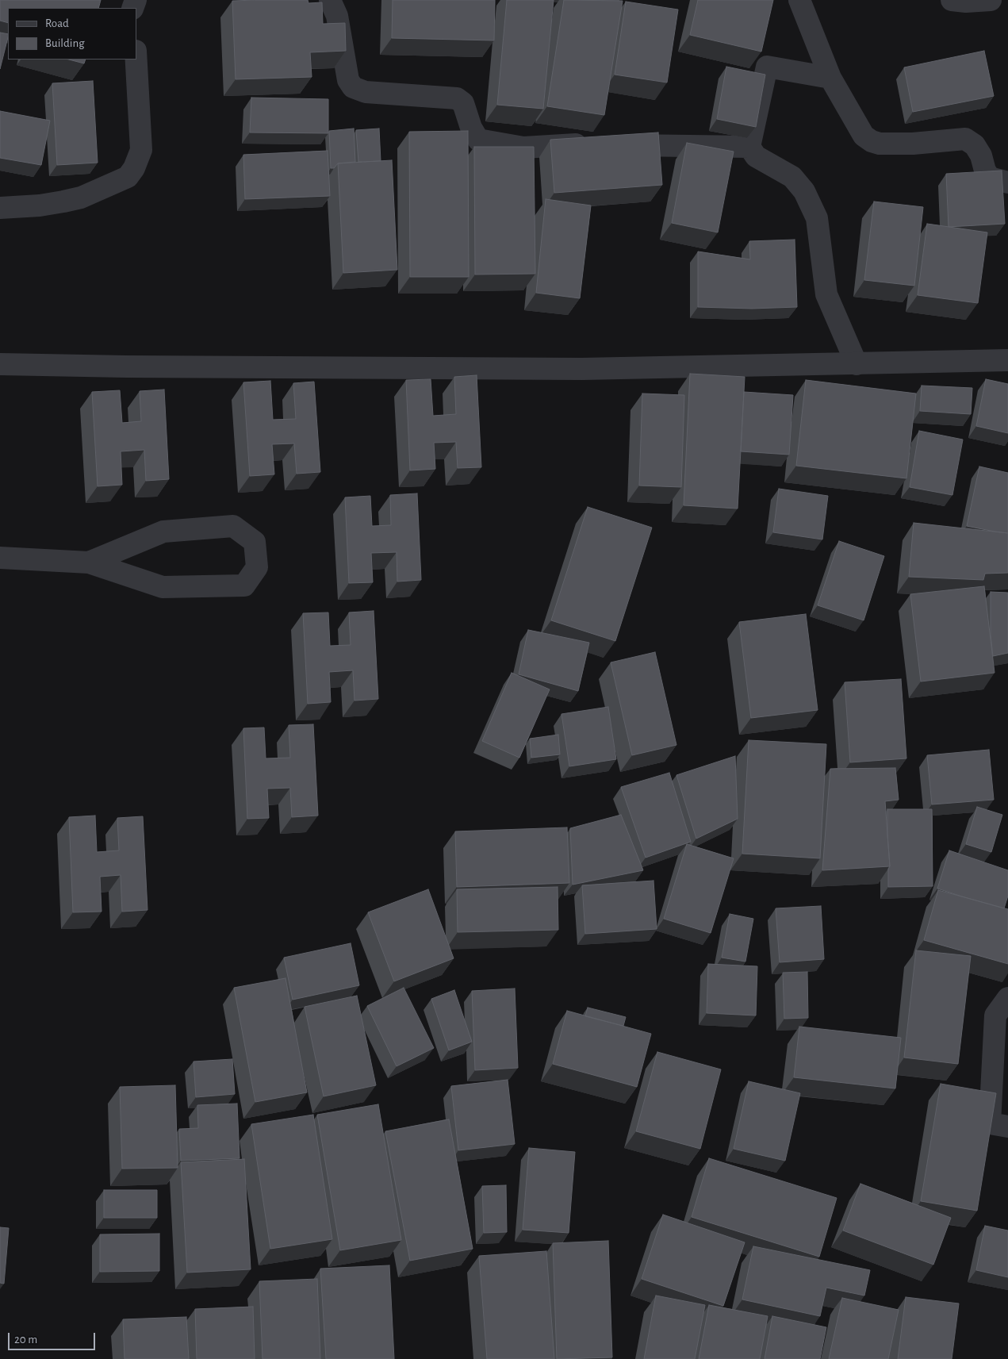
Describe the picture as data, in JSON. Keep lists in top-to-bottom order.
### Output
{
  "legend": ["Road", "Building"],
  "scale_bar": "20 m"
}
